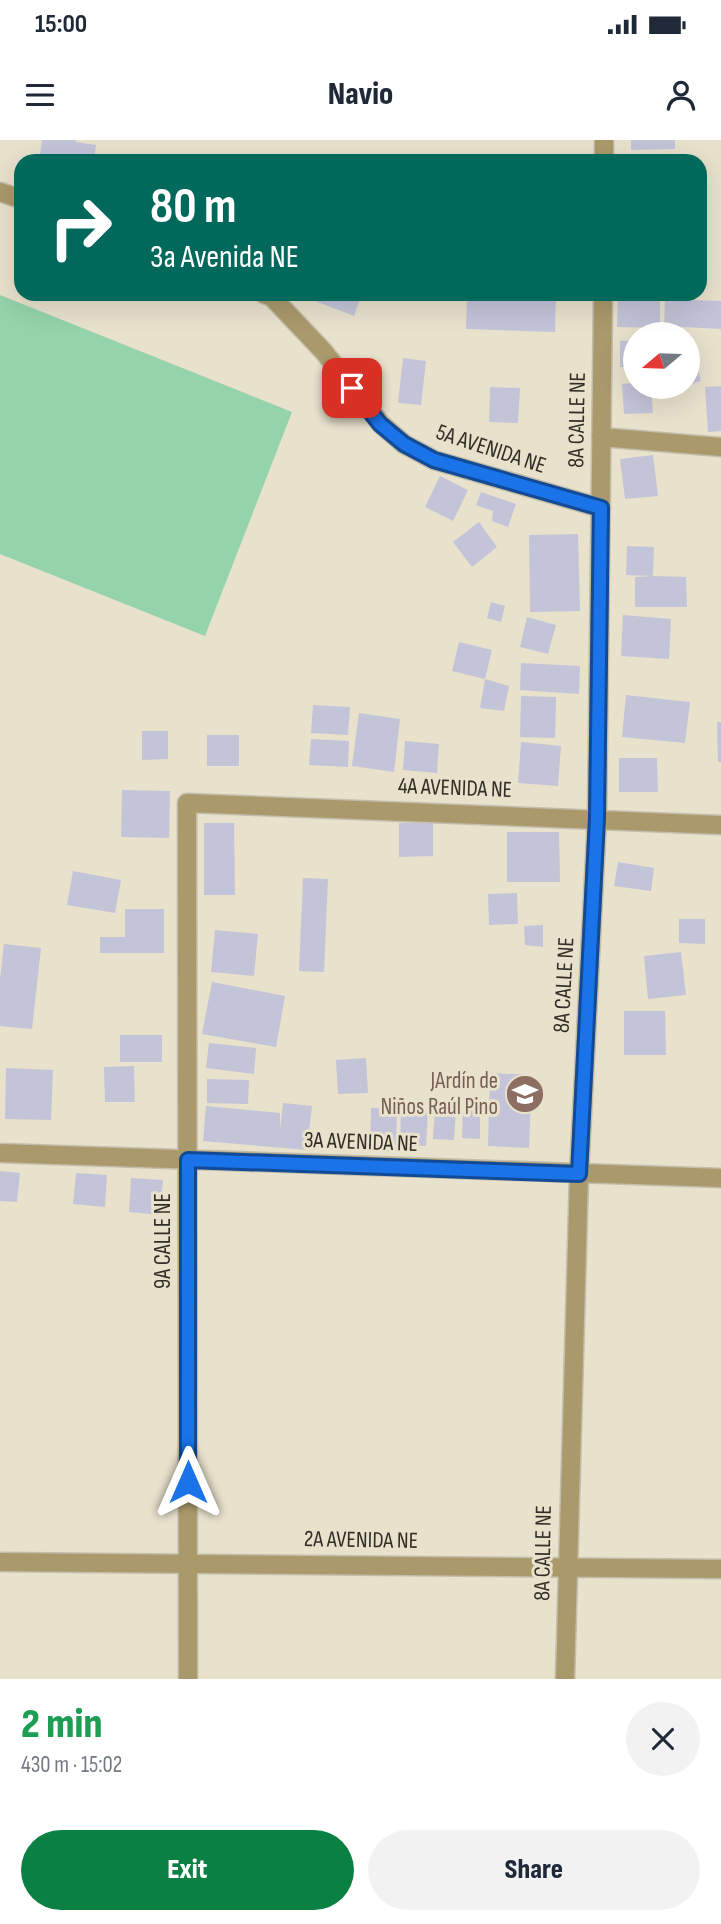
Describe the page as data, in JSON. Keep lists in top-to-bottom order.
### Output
{
  "streets": {
    "street": [
      "8A CALLE NE",
      "5A AVENIDA NE",
      "4A AVENIDA NE",
      "3A AVENIDA NE",
      "9A CALLE NE",
      "2A AVENIDA NE"
    ]
  },
  "crossings": [
    ["8A CALLE NE", "5A AVENIDA NE"],
    ["8A CALLE NE", "4A AVENIDA NE"],
    ["8A CALLE NE", "3A AVENIDA NE"],
    ["8A CALLE NE", "2A AVENIDA NE"],
    ["4A AVENIDA NE", "9A CALLE NE"],
    ["3A AVENIDA NE", "9A CALLE NE"],
    ["9A CALLE NE", "2A AVENIDA NE"]
  ],
  "places": {
    "school or university": ["JArdín de Niños Raúl Pino"]
  },
  "north": "left",
  "page": {
    "status": "15:00",
    "header": "Navio",
    "turn": ["80 m", "3a Avenida NE"],
    "heading": ["2 min", "430 m · 15:02"],
    "buttons": ["Exit", "Share"]
  }
}
